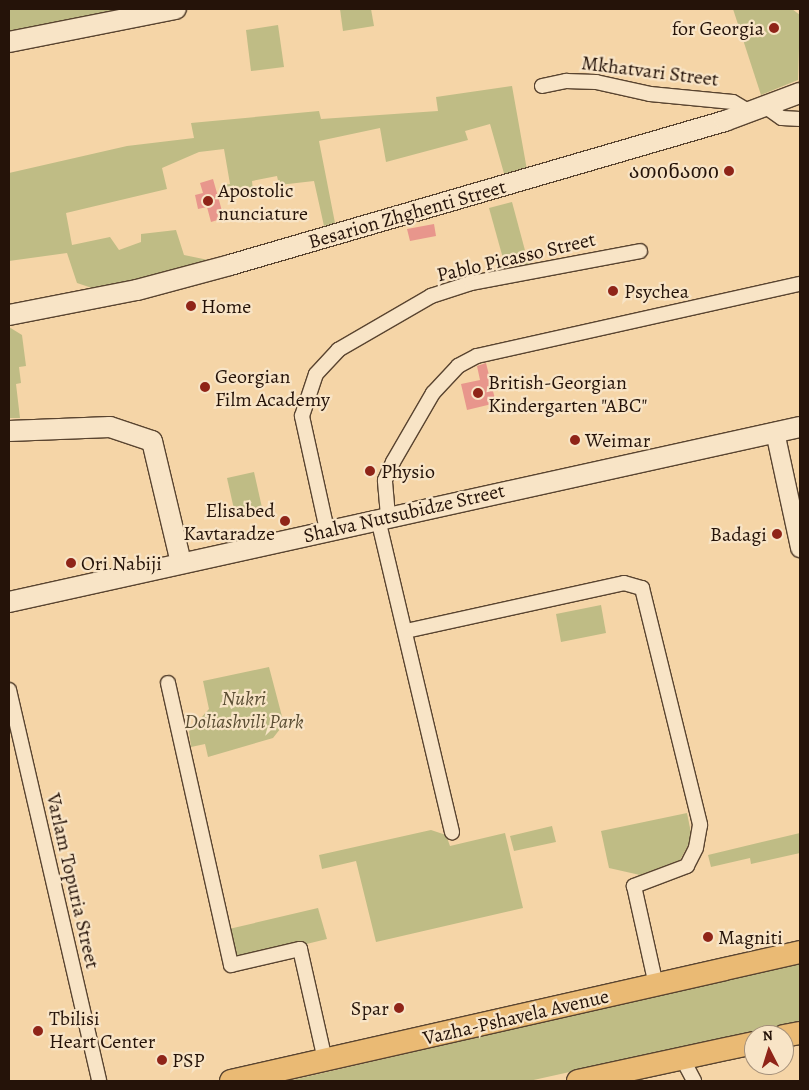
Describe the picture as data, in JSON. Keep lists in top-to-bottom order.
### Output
{
  "streets": {
    "main road": ["Besarion Zhghenti Street", "Shalva Nutsubidze Street", "Vazha-Pshavela Avenue"],
    "street": ["Mkhatvari Street", "Pablo Picasso Street", "Varlam Topuria Street"]
  },
  "crossings": [
    ["Mkhatvari Street", "Besarion Zhghenti Street"],
    ["Pablo Picasso Street", "Shalva Nutsubidze Street"]
  ],
  "parks": ["Nukri Doliashvili Park"],
  "places": [
    "for Georgia",
    "ათინათი",
    "Apostolic nunciature",
    "Psychea",
    "Home",
    "Georgian Film Academy",
    "British-Georgian Kindergarten \"ABC\"",
    "Weimar",
    "Physio",
    "Elisabed Kavtaradze",
    "Badagi",
    "Ori Nabiji",
    "Magniti",
    "Spar",
    "Tbilisi Heart Center",
    "PSP"
  ],
  "north": "top"
}
